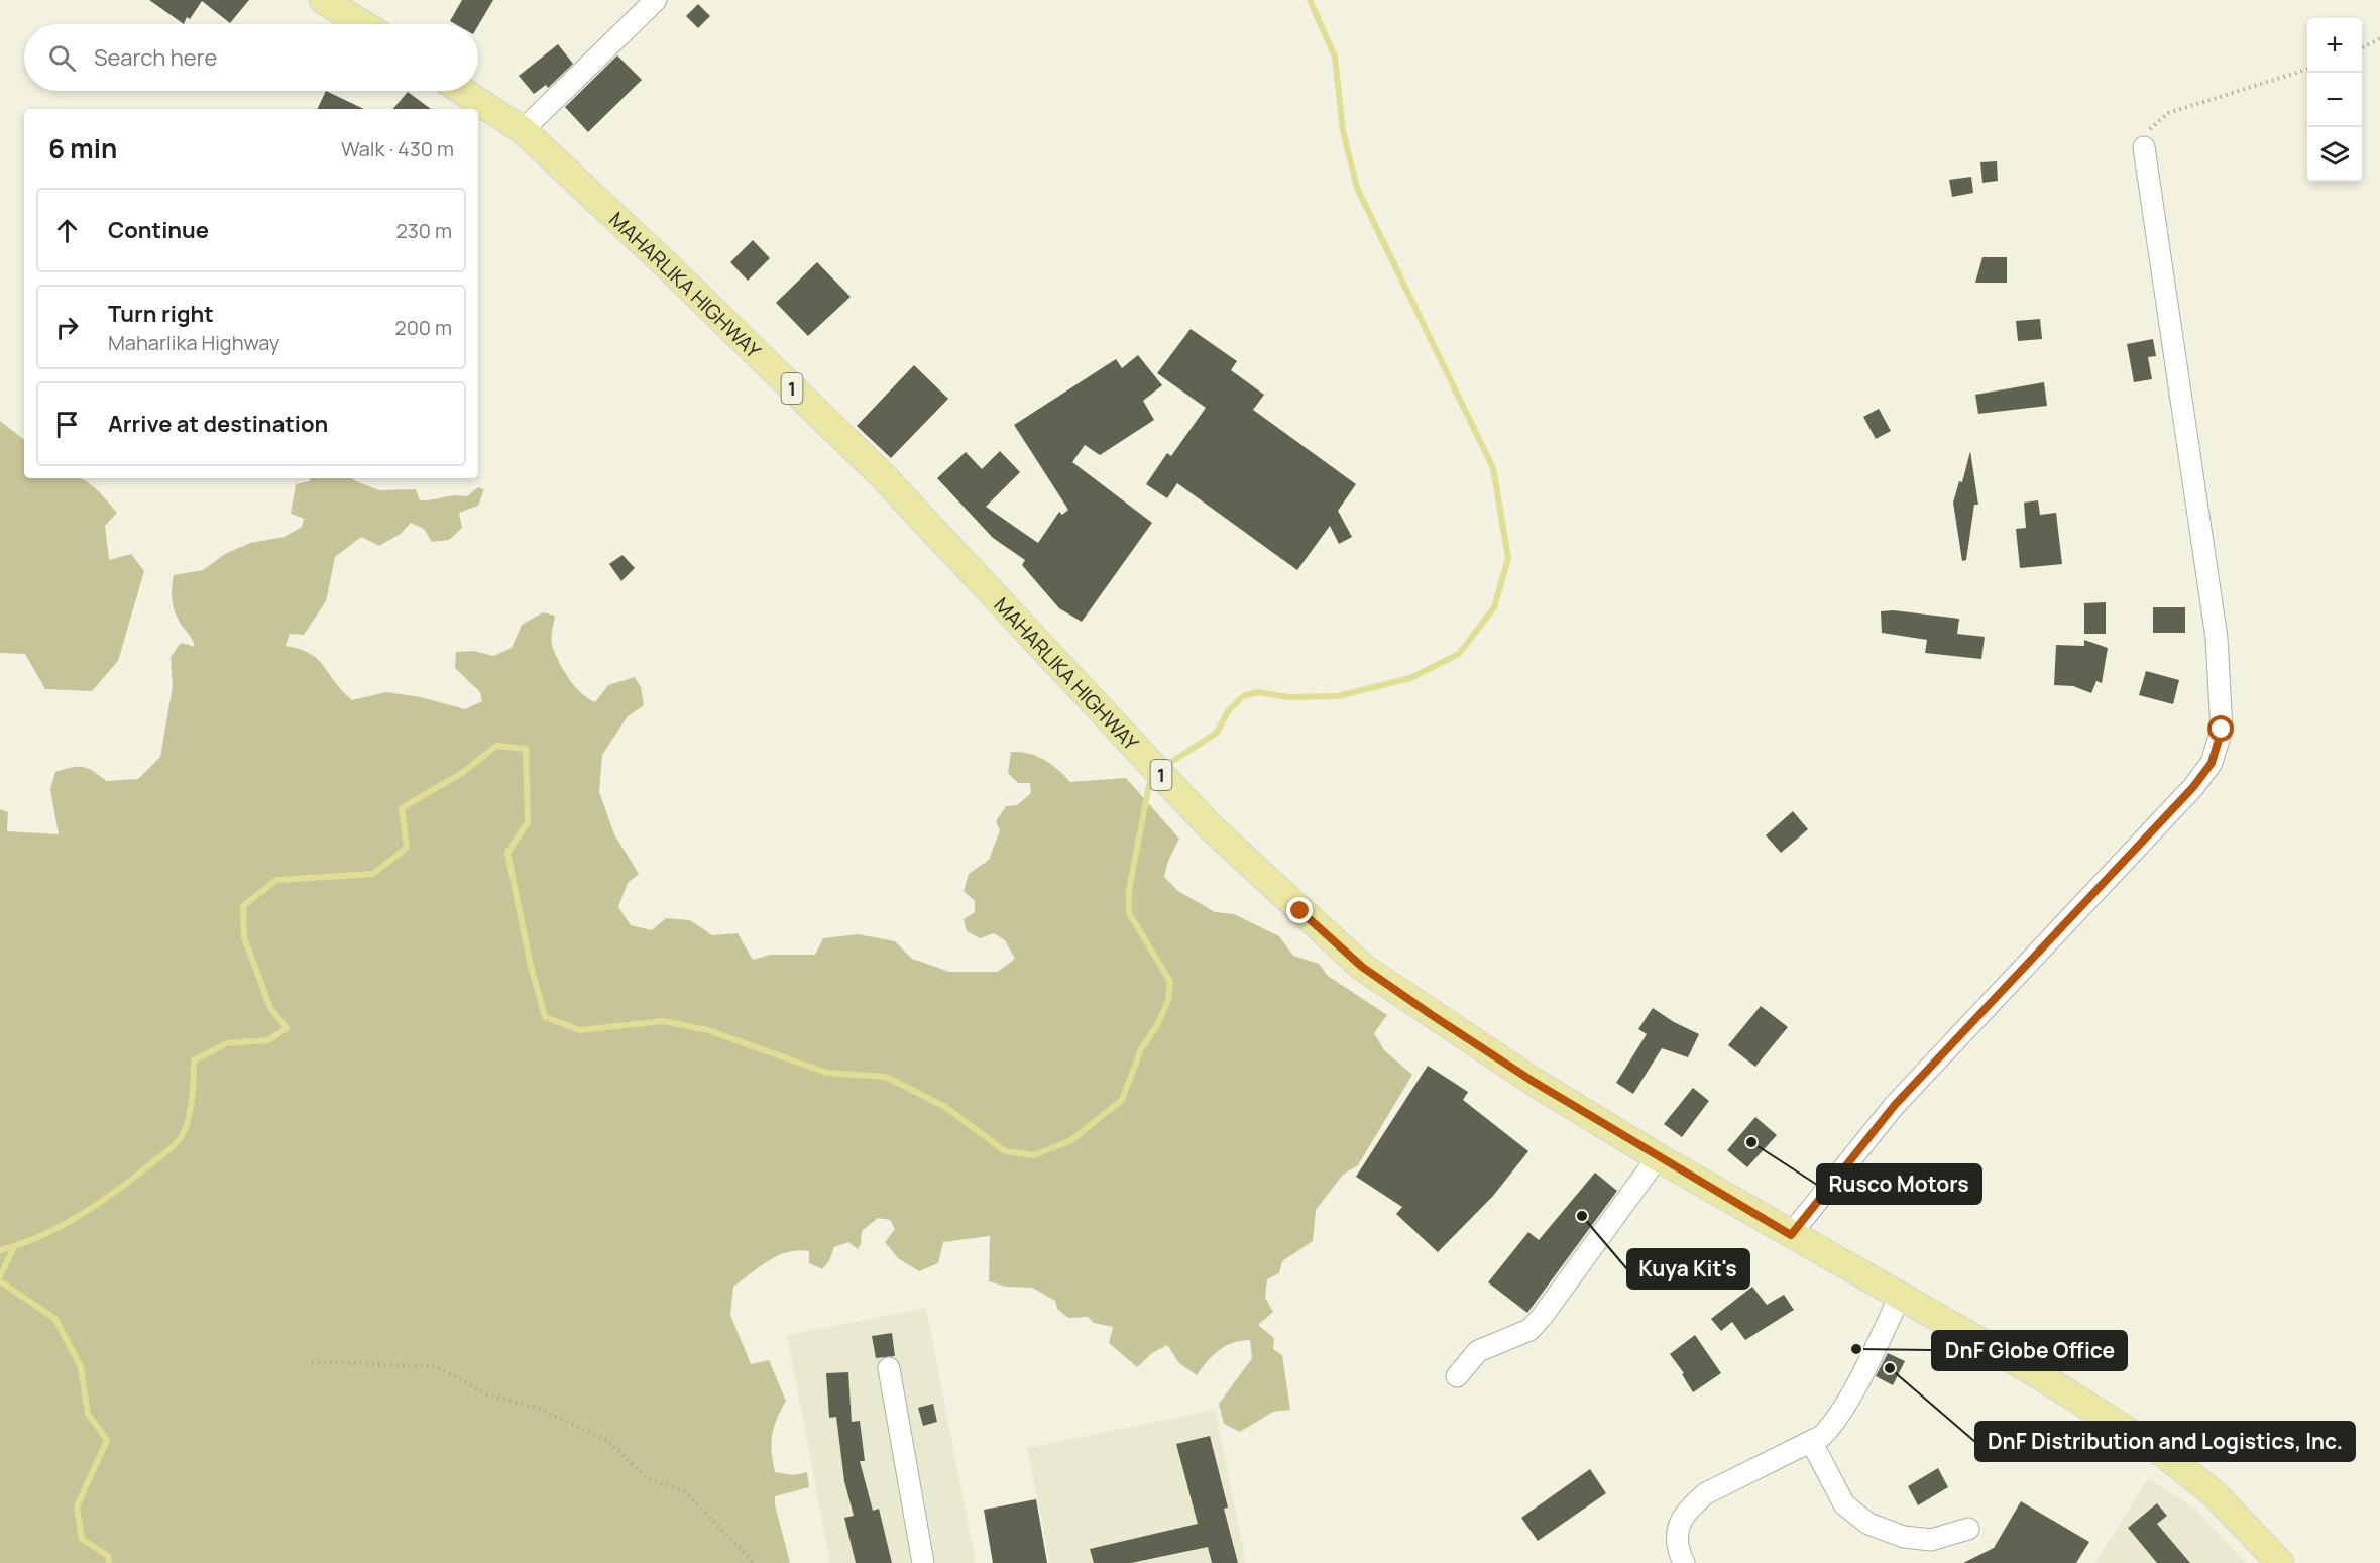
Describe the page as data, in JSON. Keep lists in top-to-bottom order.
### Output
{
  "streets": {
    "main road": ["MAHARLIKA HIGHWAY", "1"]
  },
  "places": [
    "Rusco Motors",
    "Kuya Kit's",
    "DnF Globe Office",
    "DnF Distribution and Logistics, Inc."
  ],
  "page": {
    "map_buttons": ["+", "−"],
    "search": "Search here",
    "heading": ["6 min", "Walk · 430 m"],
    "list": [
      ["Continue", "230 m"],
      ["Turn right", "Maharlika Highway", "200 m"],
      "Arrive at destination"
    ]
  }
}
